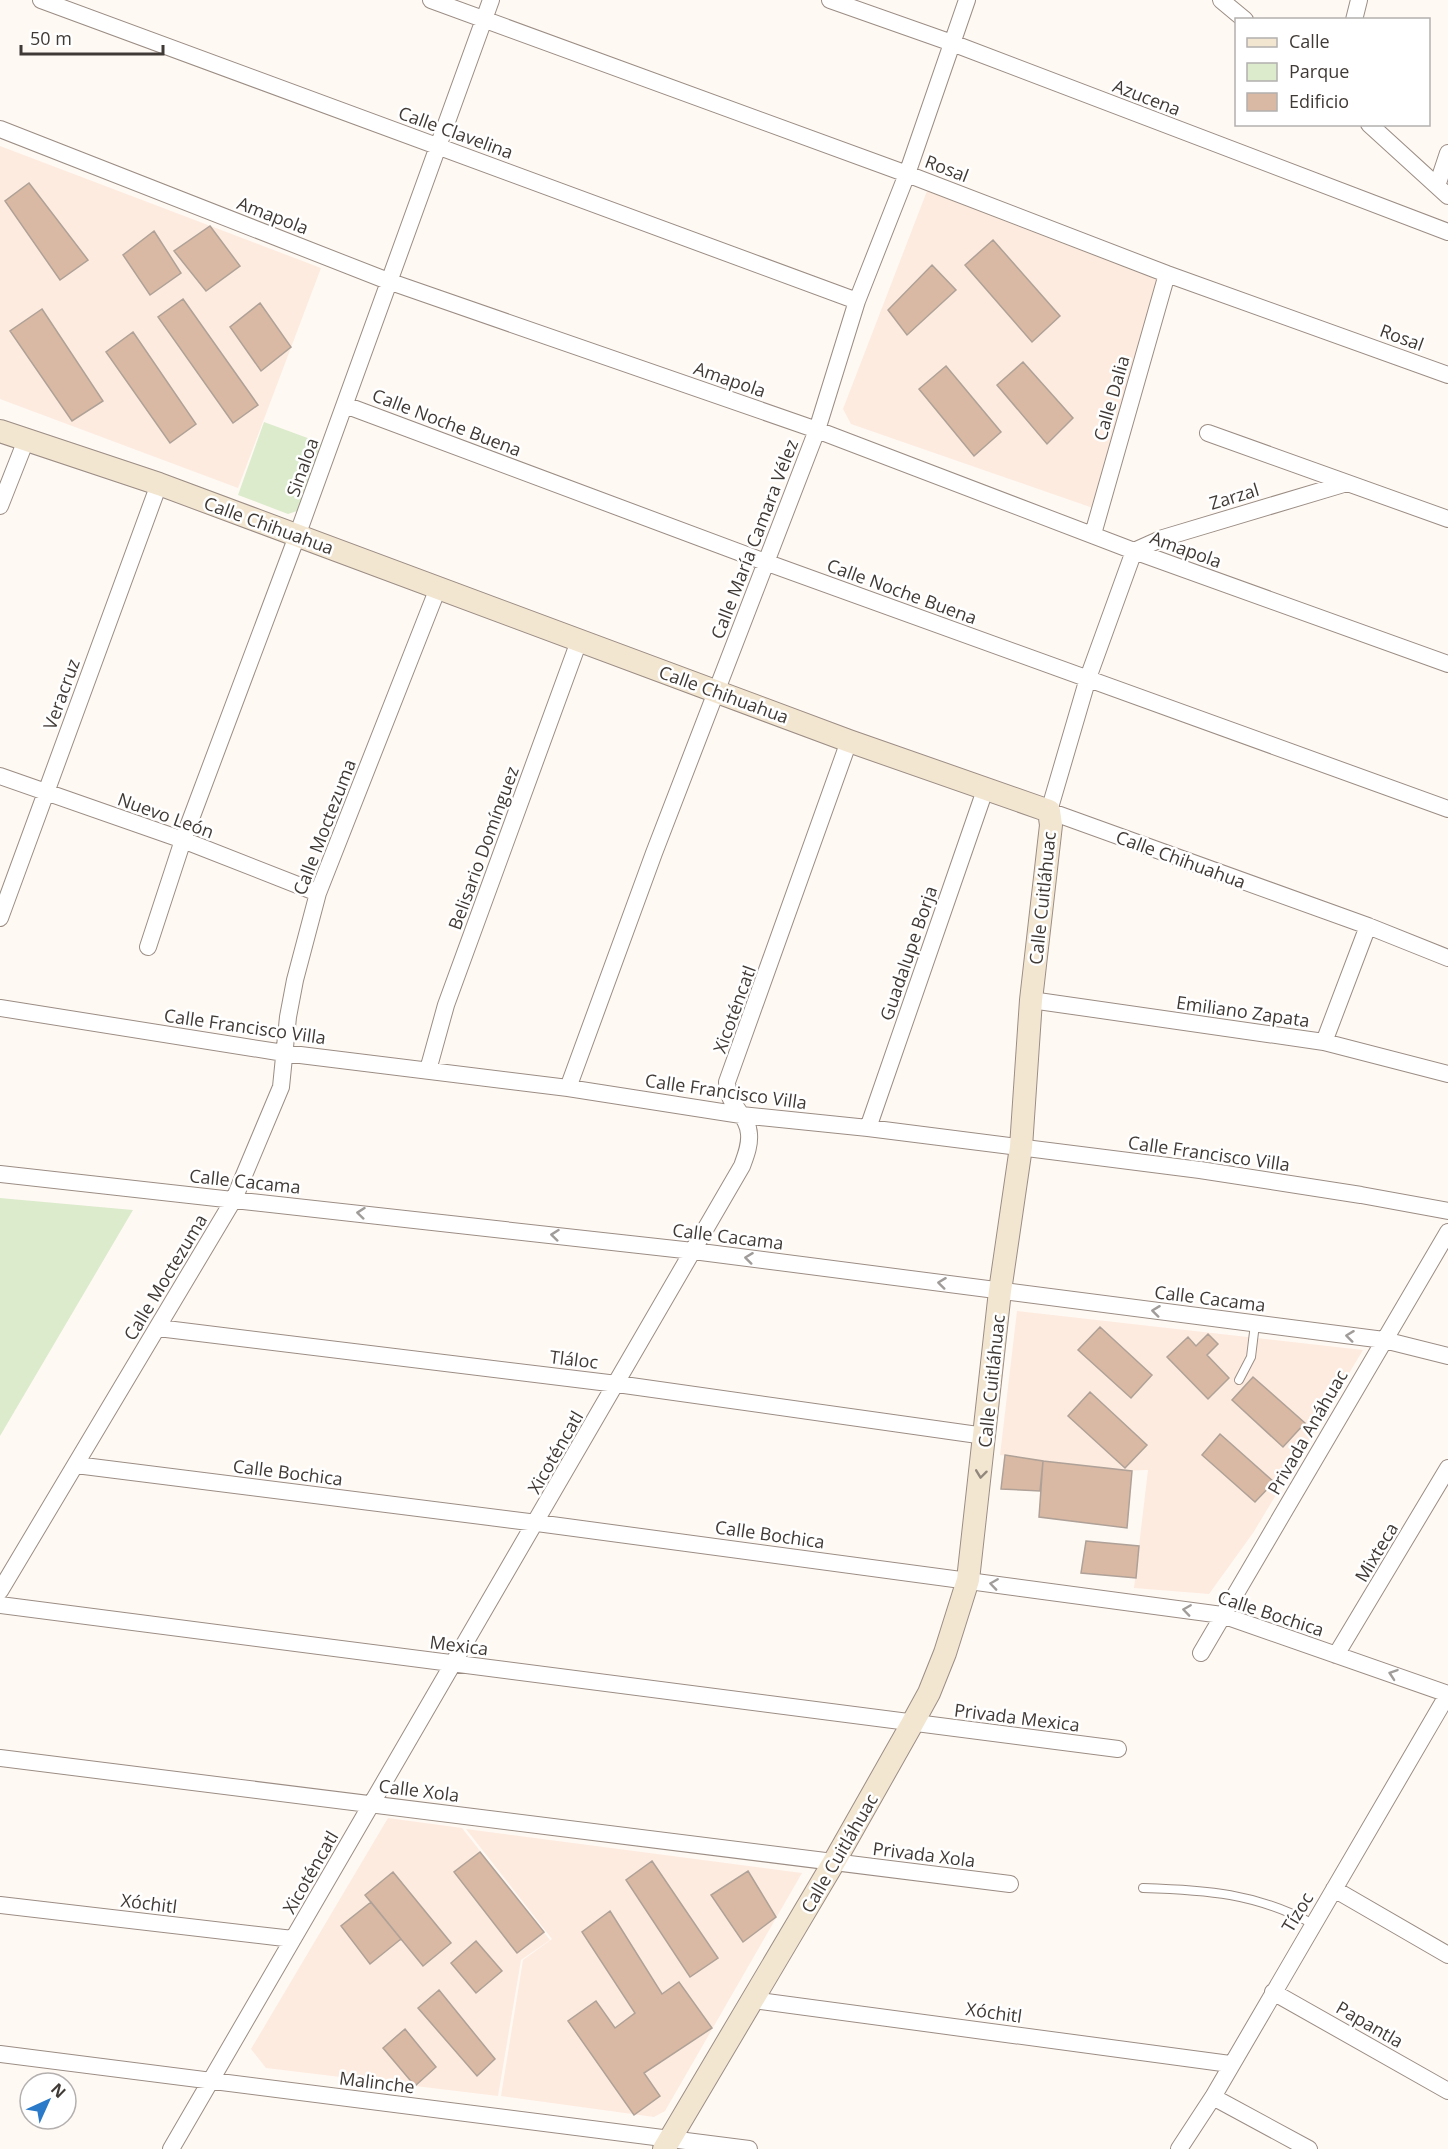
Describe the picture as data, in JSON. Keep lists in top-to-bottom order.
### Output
{
  "streets": {
    "street": [
      "Azucena",
      "Calle Clavelina",
      "Rosal",
      "Amapola",
      "Calle Dalia",
      "Calle Noche Buena",
      "Sinaloa",
      "Zarzal",
      "Calle Chihuahua",
      "Calle María Camara Vélez",
      "Veracruz",
      "Nuevo León",
      "Calle Moctezuma",
      "Belisario Domínguez",
      "Calle Cuitláhuac",
      "Guadalupe Borja",
      "Xicoténcatl",
      "Emiliano Zapata",
      "Calle Francisco Villa",
      "Calle Cacama",
      "Tláloc",
      "Privada Anáhuac",
      "Calle Bochica",
      "Mixteca",
      "Mexica",
      "Privada Mexica",
      "Calle Xola",
      "Privada Xola",
      "Xóchitl",
      "Tízoc",
      "Papantla",
      "Malinche"
    ]
  },
  "crossings": [
    ["Azucena", "Calle María Camara Vélez"],
    ["Calle Clavelina", "Sinaloa"],
    ["Calle Clavelina", "Calle María Camara Vélez"],
    ["Rosal", "Calle Dalia"],
    ["Rosal", "Sinaloa"],
    ["Rosal", "Calle María Camara Vélez"],
    ["Amapola", "Calle Dalia"],
    ["Amapola", "Sinaloa"],
    ["Amapola", "Zarzal"],
    ["Amapola", "Calle María Camara Vélez"],
    ["Amapola", "Calle Cuitláhuac"],
    ["Calle Noche Buena", "Sinaloa"],
    ["Calle Noche Buena", "Calle María Camara Vélez"],
    ["Calle Noche Buena", "Calle Cuitláhuac"],
    ["Sinaloa", "Calle Chihuahua"],
    ["Sinaloa", "Nuevo León"],
    ["Zarzal", "Calle Cuitláhuac"],
    ["Calle Chihuahua", "Calle María Camara Vélez"],
    ["Calle Chihuahua", "Veracruz"],
    ["Calle Chihuahua", "Calle Moctezuma"],
    ["Calle Chihuahua", "Belisario Domínguez"],
    ["Calle Chihuahua", "Calle Cuitláhuac"],
    ["Calle Chihuahua", "Guadalupe Borja"],
    ["Calle Chihuahua", "Xicoténcatl"],
    ["Calle María Camara Vélez", "Calle Francisco Villa"],
    ["Veracruz", "Nuevo León"],
    ["Nuevo León", "Calle Moctezuma"],
    ["Calle Moctezuma", "Calle Francisco Villa"],
    ["Calle Moctezuma", "Calle Cacama"],
    ["Calle Moctezuma", "Tláloc"],
    ["Calle Moctezuma", "Calle Bochica"],
    ["Belisario Domínguez", "Calle Francisco Villa"],
    ["Calle Cuitláhuac", "Emiliano Zapata"],
    ["Calle Cuitláhuac", "Calle Francisco Villa"],
    ["Calle Cuitláhuac", "Calle Cacama"],
    ["Calle Cuitláhuac", "Tláloc"],
    ["Calle Cuitláhuac", "Calle Bochica"],
    ["Calle Cuitláhuac", "Mexica"],
    ["Calle Cuitláhuac", "Privada Mexica"],
    ["Calle Cuitláhuac", "Calle Xola"],
    ["Calle Cuitláhuac", "Privada Xola"],
    ["Calle Cuitláhuac", "Xóchitl"],
    ["Calle Cuitláhuac", "Malinche"],
    ["Guadalupe Borja", "Calle Francisco Villa"],
    ["Xicoténcatl", "Calle Francisco Villa"],
    ["Xicoténcatl", "Calle Cacama"],
    ["Xicoténcatl", "Tláloc"],
    ["Xicoténcatl", "Calle Bochica"],
    ["Xicoténcatl", "Mexica"],
    ["Xicoténcatl", "Calle Xola"],
    ["Xicoténcatl", "Xóchitl"],
    ["Xicoténcatl", "Malinche"],
    ["Calle Cacama", "Privada Anáhuac"],
    ["Privada Anáhuac", "Calle Bochica"],
    ["Calle Bochica", "Mixteca"],
    ["Calle Bochica", "Tízoc"],
    ["Mexica", "Privada Mexica"],
    ["Calle Xola", "Privada Xola"],
    ["Xóchitl", "Tízoc"],
    ["Tízoc", "Papantla"]
  ],
  "one_way": ["Calle Cacama"],
  "legend": ["Calle", "Parque", "Edificio"],
  "scale_bar": "50 m",
  "north": "top right"
}
